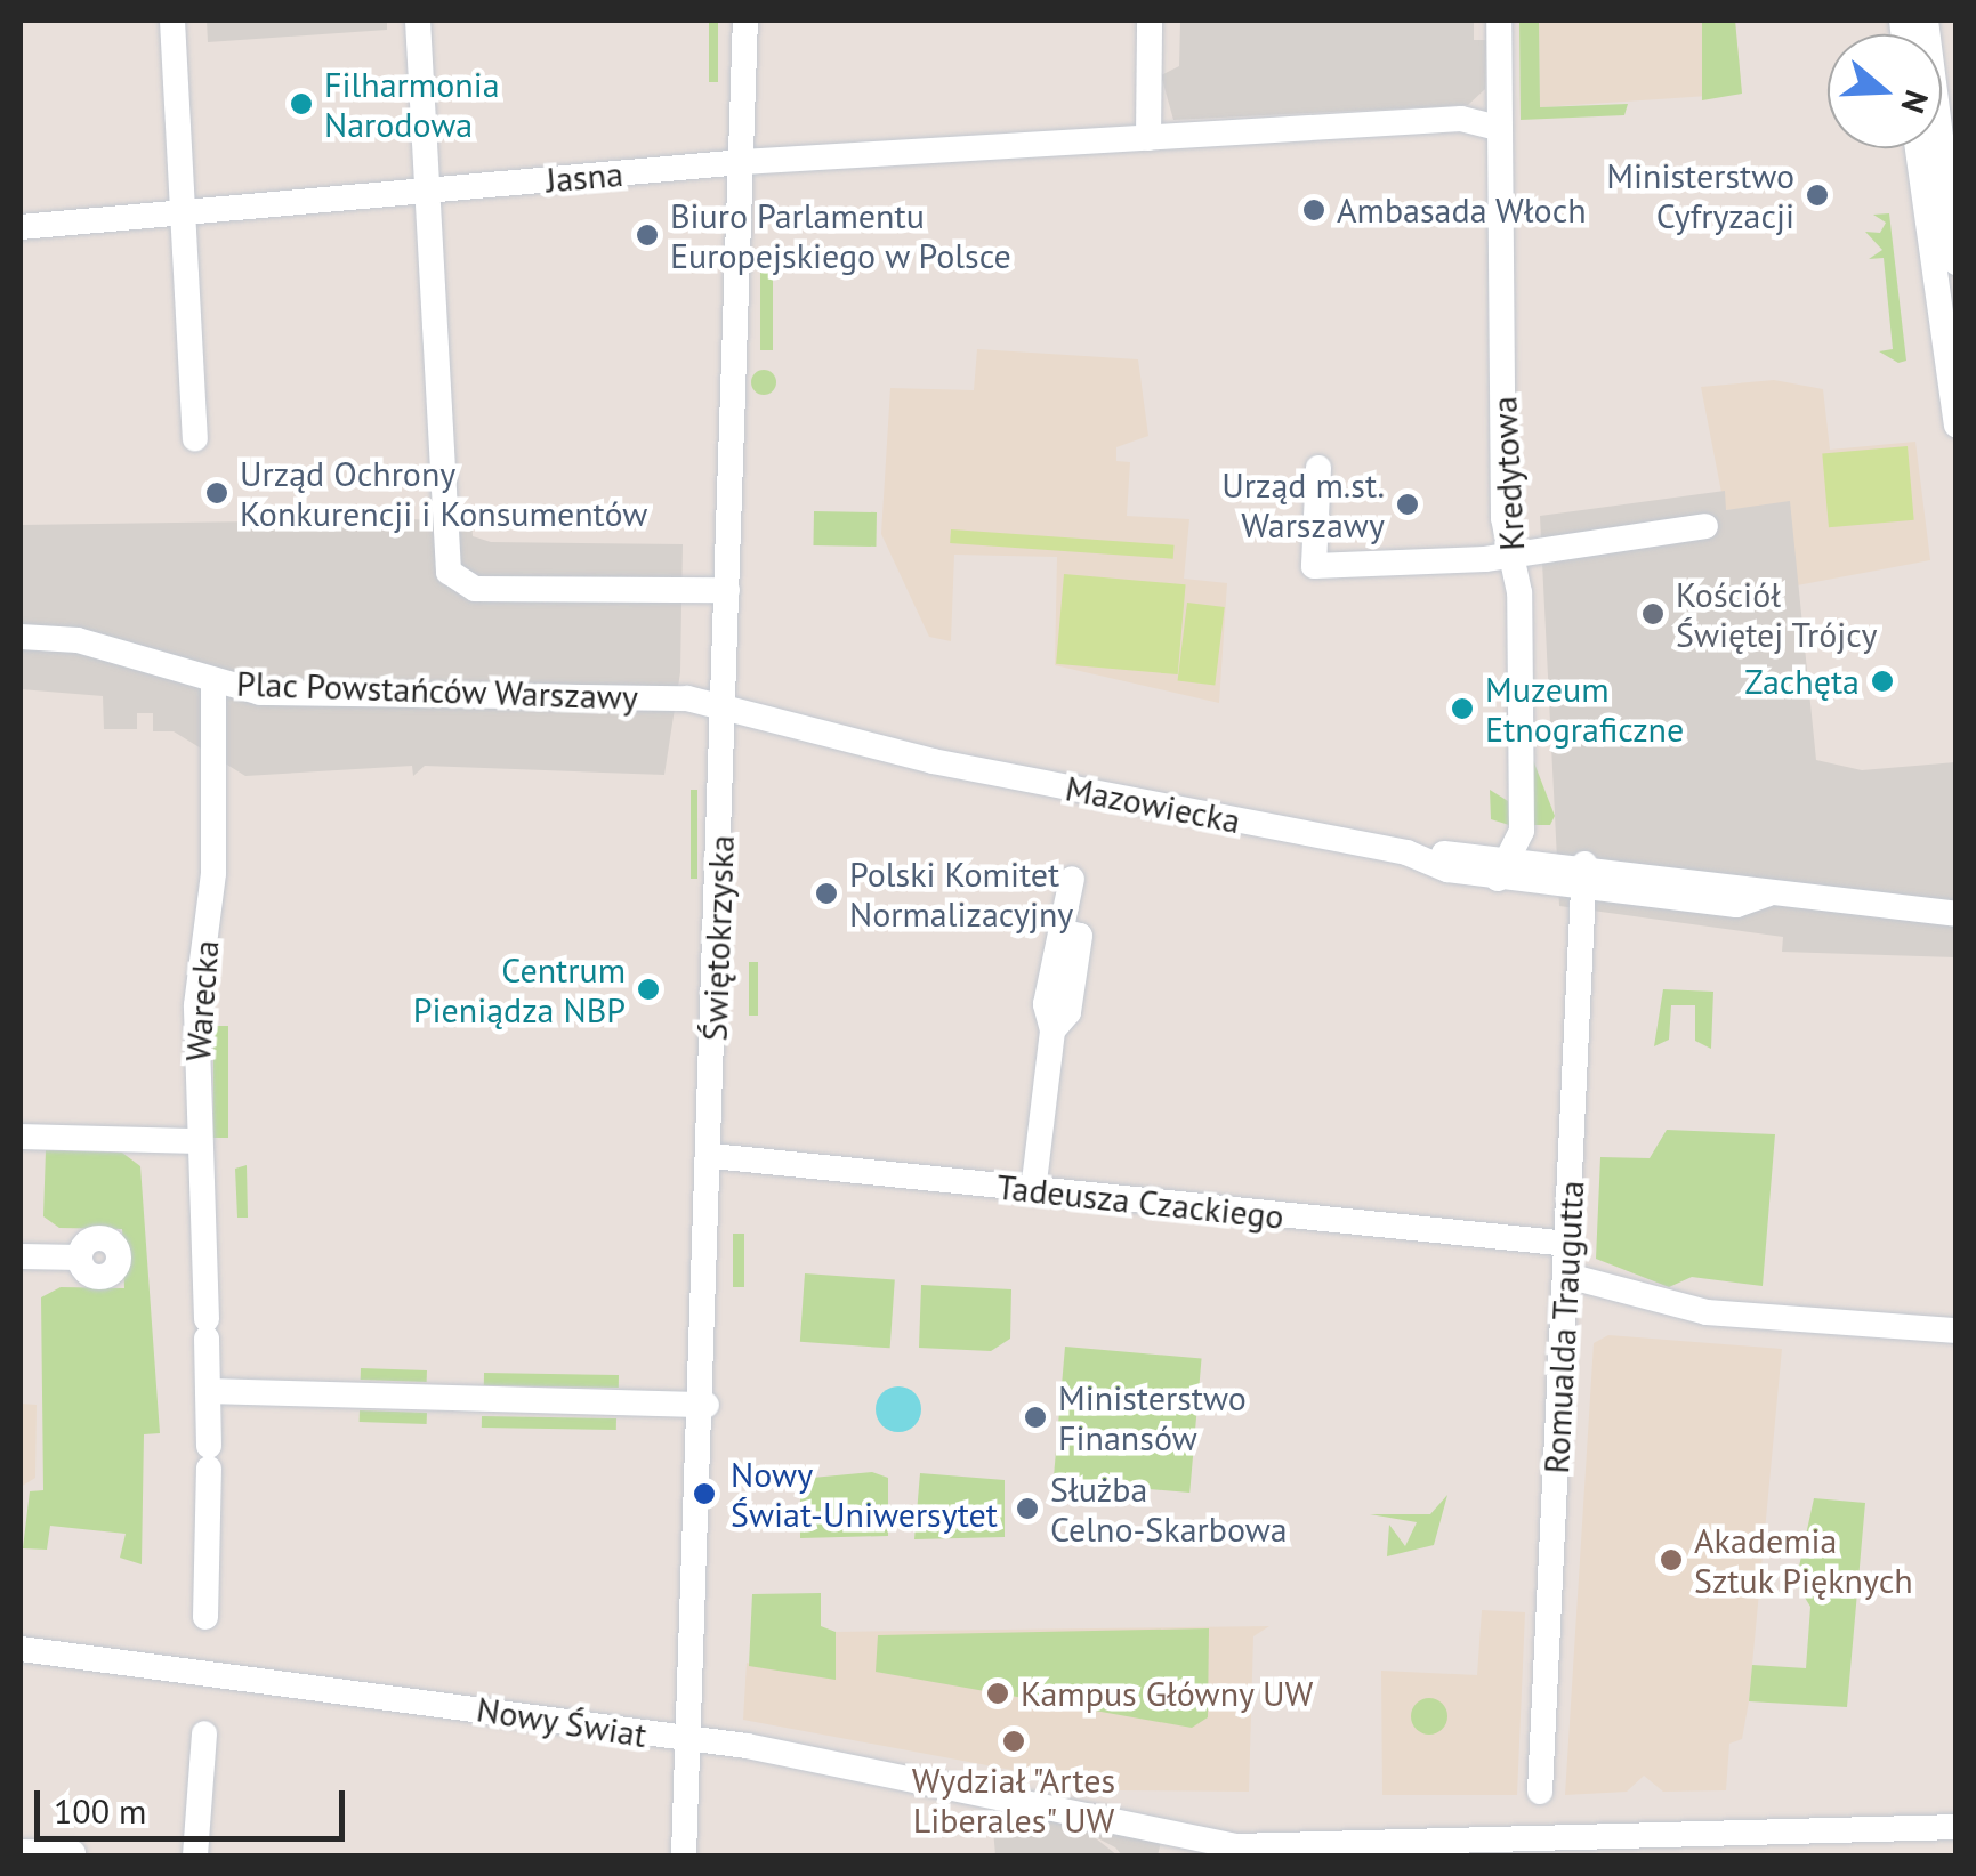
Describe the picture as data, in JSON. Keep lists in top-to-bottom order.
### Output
{
  "streets": {
    "street": [
      "Jasna",
      "Kredytowa",
      "Plac Powstańców Warszawy",
      "Mazowiecka",
      "Świętokrzyska",
      "Warecka",
      "Tadeusza Czackiego",
      "Romualda Traugutta",
      "Nowy Świat"
    ]
  },
  "crossings": [
    ["Jasna", "Kredytowa"],
    ["Jasna", "Świętokrzyska"],
    ["Kredytowa", "Mazowiecka"],
    ["Plac Powstańców Warszawy", "Mazowiecka"],
    ["Plac Powstańców Warszawy", "Świętokrzyska"],
    ["Plac Powstańców Warszawy", "Warecka"],
    ["Mazowiecka", "Świętokrzyska"],
    ["Mazowiecka", "Romualda Traugutta"],
    ["Świętokrzyska", "Tadeusza Czackiego"],
    ["Świętokrzyska", "Nowy Świat"],
    ["Tadeusza Czackiego", "Romualda Traugutta"]
  ],
  "places": [
    "Filharmonia Narodowa",
    "Ministerstwo Cyfryzacji",
    "Ambasada Włoch",
    "Biuro Parlamentu Europejskiego w Polsce",
    "Urząd Ochrony Konkurencji i Konsumentów",
    "Urząd m.st. Warszawy",
    "Kościół Świętej Trójcy",
    "Zachęta",
    "Muzeum Etnograficzne",
    "Polski Komitet Normalizacyjny",
    "Centrum Pieniądza NBP",
    "Ministerstwo Finansów",
    "Nowy Świat-Uniwersytet",
    "Służba Celno-Skarbowa",
    "Akademia Sztuk Pięknych",
    "Kampus Główny UW",
    "Wydział \"Artes Liberales\" UW"
  ],
  "scale_bar": "100 m",
  "north": "right"
}
